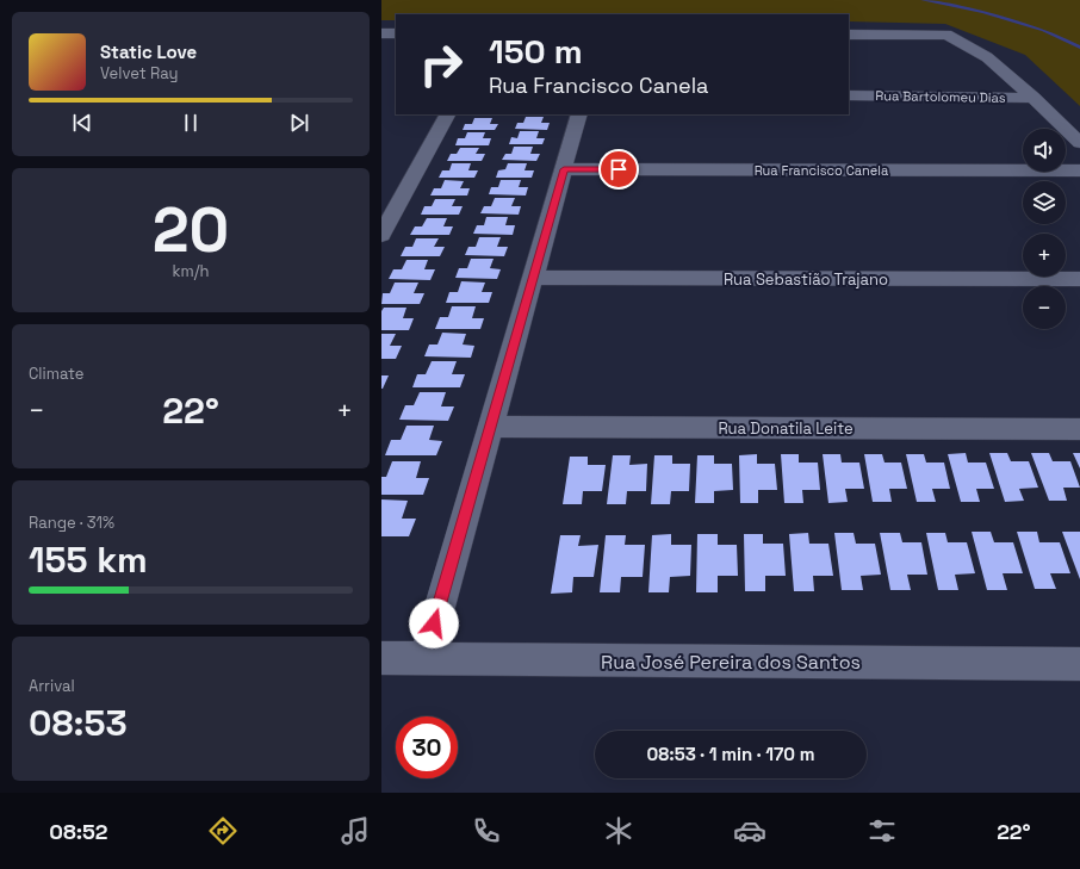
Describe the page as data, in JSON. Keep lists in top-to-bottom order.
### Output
{
  "streets": {
    "street": [
      "Rua Bartolomeu Dias",
      "Rua Francisco Canela",
      "Rua Sebastião Trajano",
      "Rua Donatila Leite",
      "Rua José Pereira dos Santos"
    ]
  },
  "page": {
    "turn": ["150 m", "Rua Francisco Canela"],
    "song": ["Static Love", "Velvet Ray"],
    "map_buttons": ["+", "−"],
    "tile": [
      ["20", "km/h"],
      "Climate",
      ["Range · 31%", "155 km"],
      ["Arrival", "08:53"]
    ],
    "heat": ["−", "22°", "+"],
    "limit": "30",
    "trip": "08:53 · 1 min · 170 m",
    "tabs": ["08:52", "22°"]
  }
}
